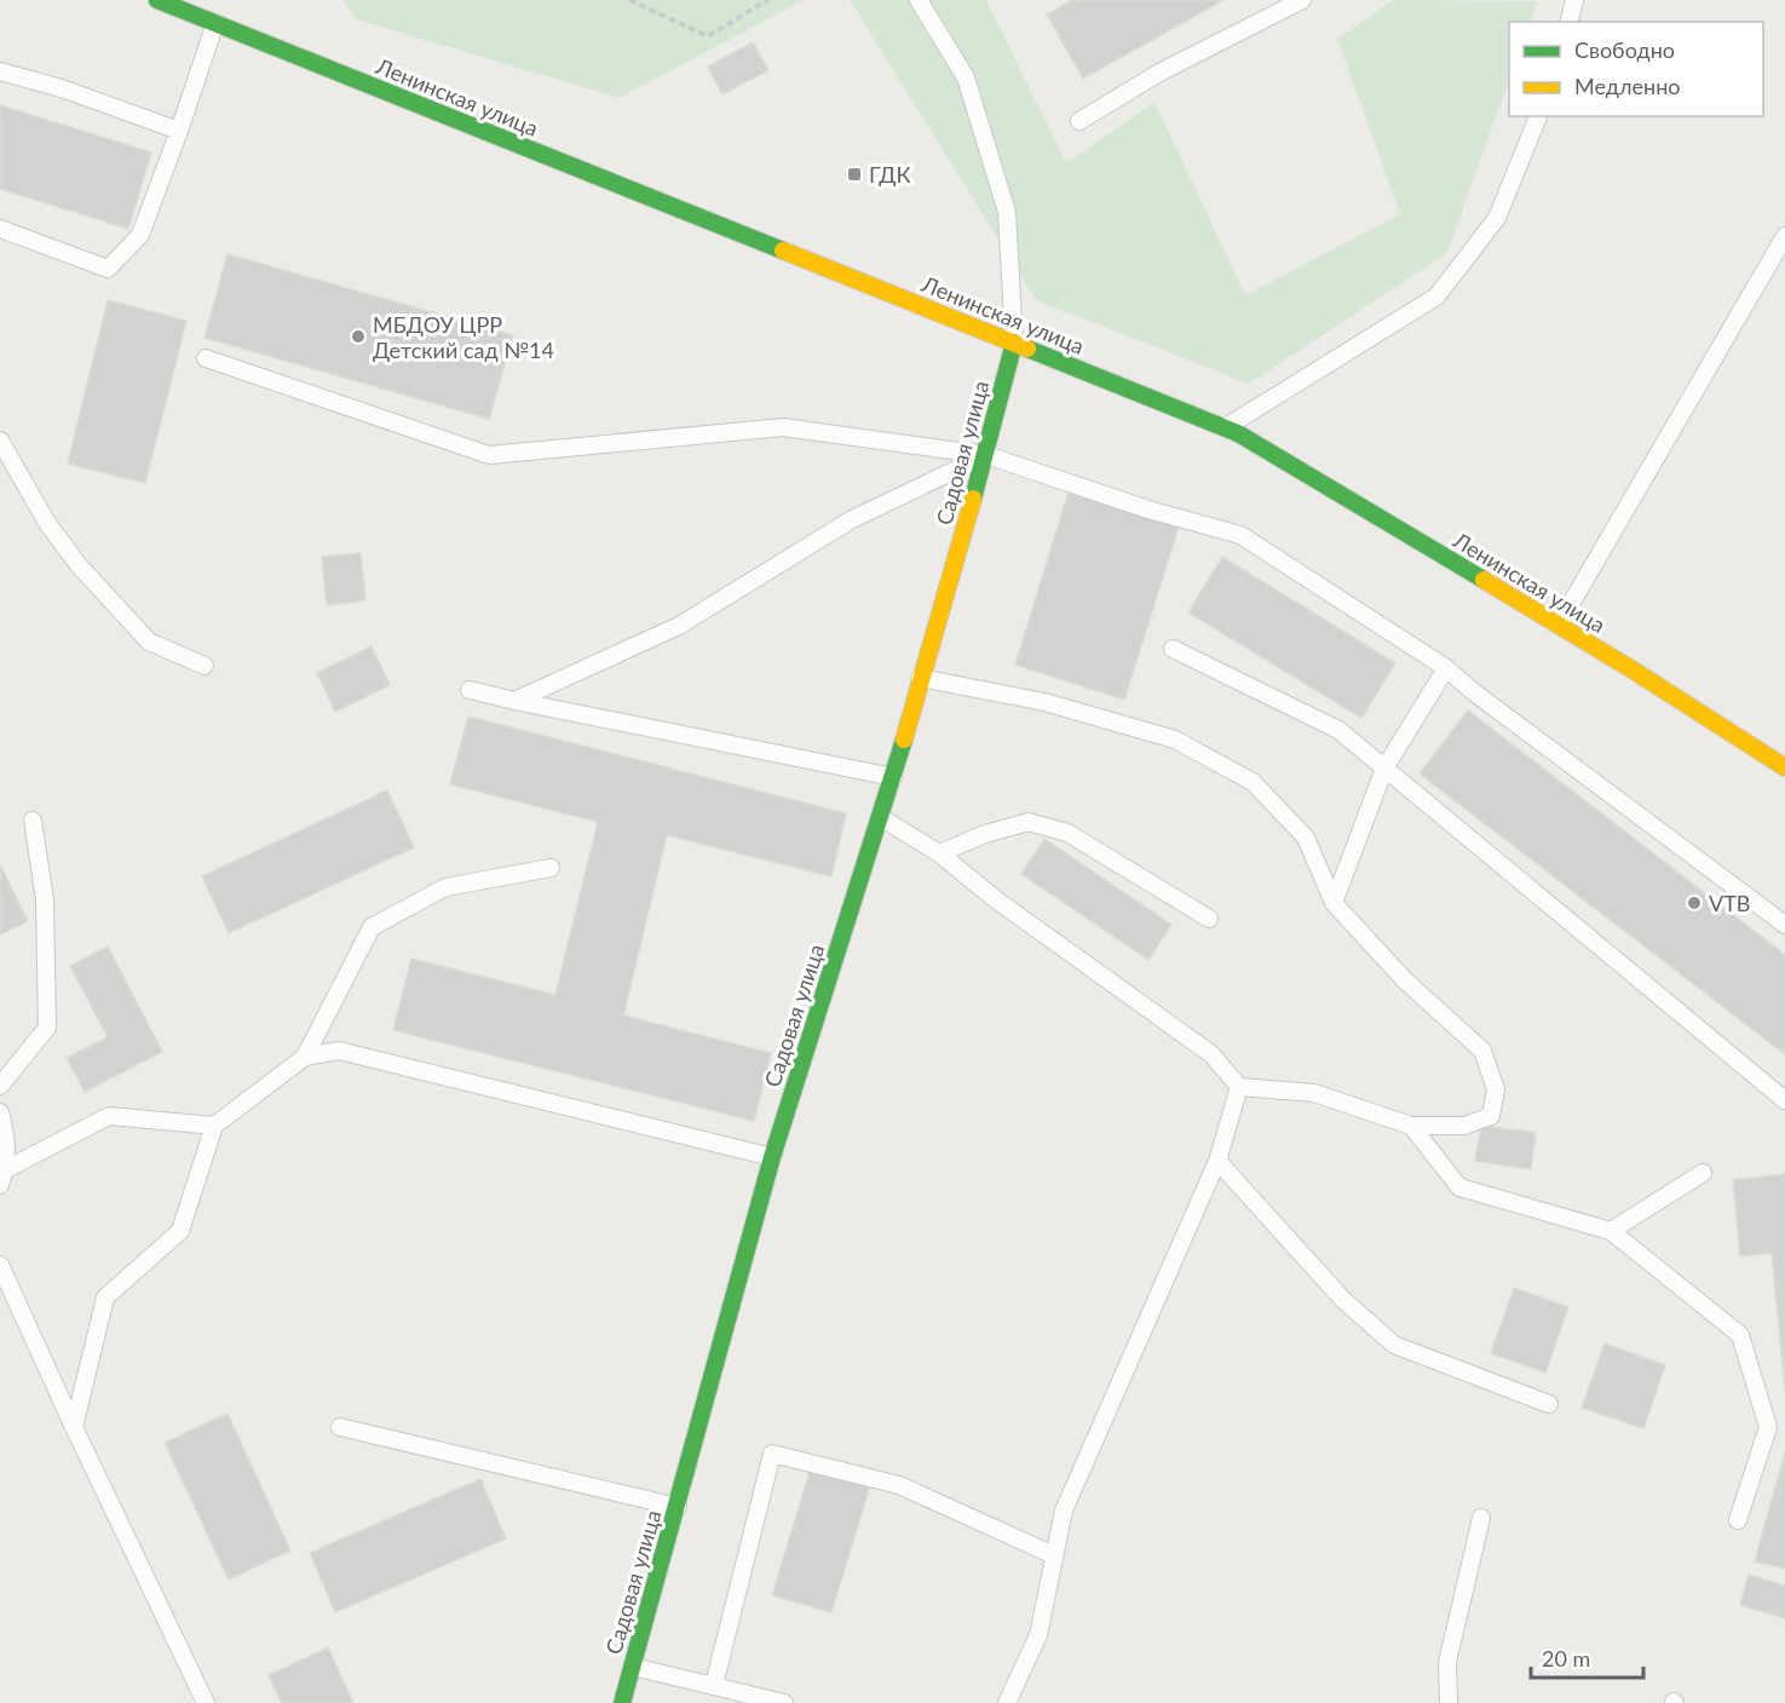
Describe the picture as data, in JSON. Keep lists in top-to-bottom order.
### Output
{
  "streets": {
    "main road": ["Ленинская улица", "Садовая улица"]
  },
  "crossings": [
    ["Ленинская улица", "Садовая улица"]
  ],
  "places": {
    "transit": ["ГДК"],
    "other": ["МБДОУ ЦРР Детский сад №14", "VTB"]
  },
  "legend": ["Свободно", "Медленно"],
  "scale_bar": "20 m"
}
